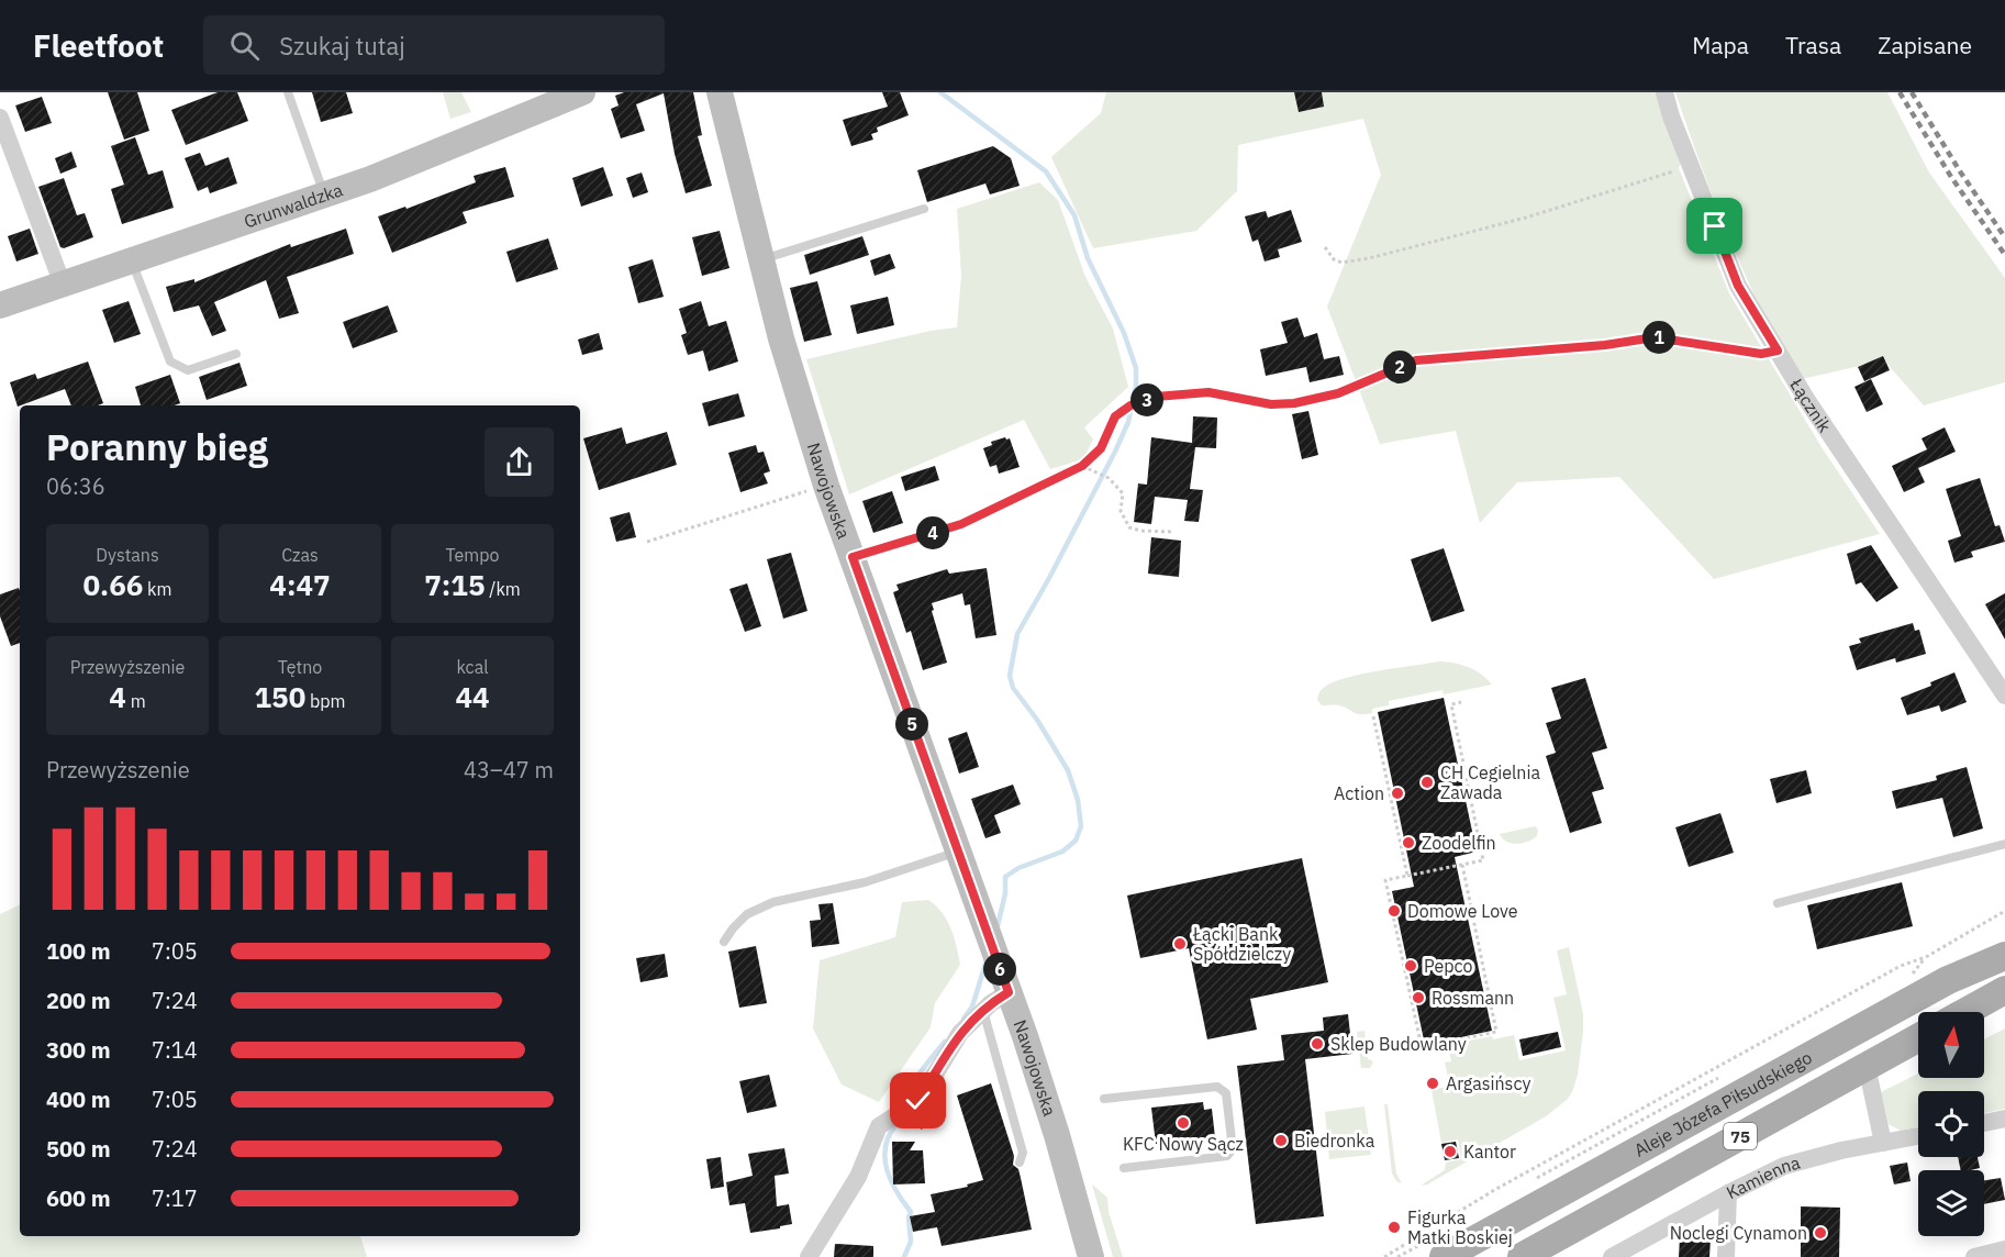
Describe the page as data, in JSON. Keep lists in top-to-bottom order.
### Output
{
  "streets": {
    "main road": ["Aleje Józefa Piłsudskiego", "75"],
    "street": [
      "Grunwaldzka",
      "Łącznik",
      "Nawojowska",
      "Kamienna"
    ]
  },
  "places": [
    "CH Cegielnia Zawada",
    "Action",
    "Zoodelfin",
    "Domowe Love",
    "Łącki Bank Spółdzielczy",
    "Pepco",
    "Rossmann",
    "Sklep Budowlany",
    "Argasińscy",
    "KFC Nowy Sącz",
    "Biedronka",
    "Kantor",
    "Figurka Matki Boskiej",
    "Noclegi Cynamon"
  ],
  "north": "top",
  "page": {
    "header": "Fleetfoot",
    "search": "Szukaj tutaj",
    "nav": ["Mapa", "Trasa", "Zapisane"],
    "pins": [
      "1",
      "2",
      "3",
      "4",
      "5",
      "6"
    ],
    "heading": ["Poranny bieg", "06:36"],
    "stats": [
      ["Dystans", "0.66 km"],
      ["Czas", "4:47"],
      ["Tempo", "7:15 /km"],
      ["Przewyższenie", "4 m"],
      ["Tętno", "150 bpm"],
      ["kcal", "44"]
    ],
    "chart": ["Przewyższenie", "43–47 m"],
    "list": [
      {
        "name": "100 m",
        "note": "7:05"
      },
      {
        "name": "200 m",
        "note": "7:24"
      },
      {
        "name": "300 m",
        "note": "7:14"
      },
      {
        "name": "400 m",
        "note": "7:05"
      },
      {
        "name": "500 m",
        "note": "7:24"
      },
      {
        "name": "600 m",
        "note": "7:17"
      }
    ]
  }
}
